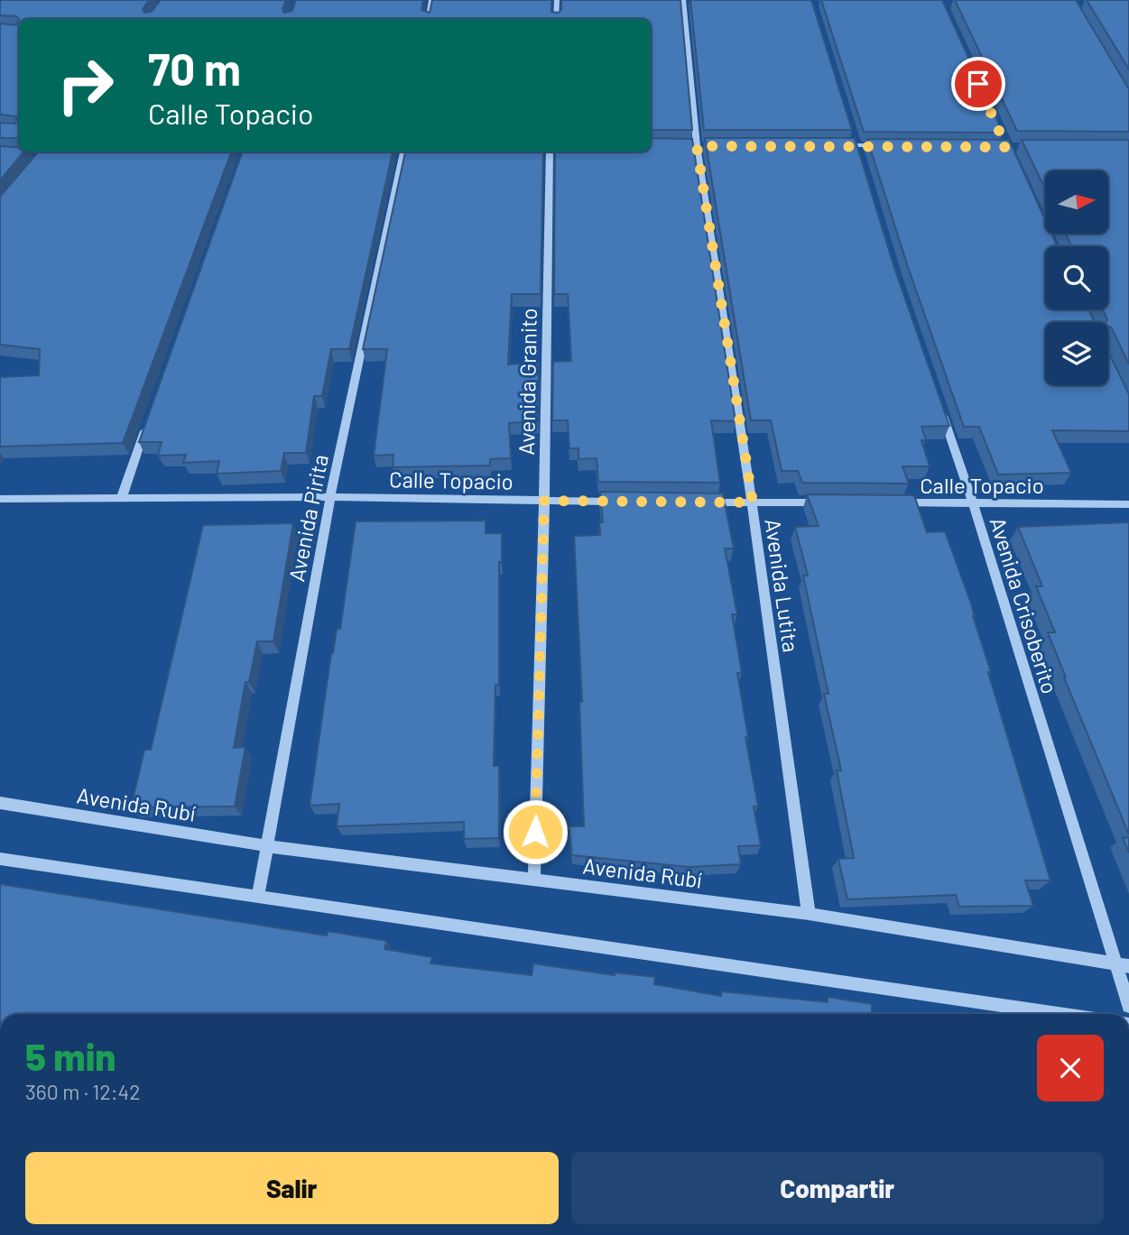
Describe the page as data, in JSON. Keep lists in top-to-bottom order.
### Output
{
  "streets": {
    "street": [
      "Avenida Granito",
      "Calle Topacio",
      "Avenida Pirita",
      "Avenida Lutita",
      "Avenida Crisoberito",
      "Avenida Rubí"
    ]
  },
  "crossings": [
    ["Avenida Granito", "Calle Topacio"],
    ["Avenida Granito", "Avenida Rubí"],
    ["Calle Topacio", "Avenida Pirita"],
    ["Calle Topacio", "Avenida Crisoberito"],
    ["Avenida Pirita", "Avenida Rubí"],
    ["Avenida Lutita", "Avenida Rubí"],
    ["Avenida Crisoberito", "Avenida Rubí"]
  ],
  "north": "right",
  "page": {
    "turn": ["70 m", "Calle Topacio"],
    "heading": ["5 min", "360 m · 12:42"],
    "buttons": ["Salir", "Compartir"]
  }
}
